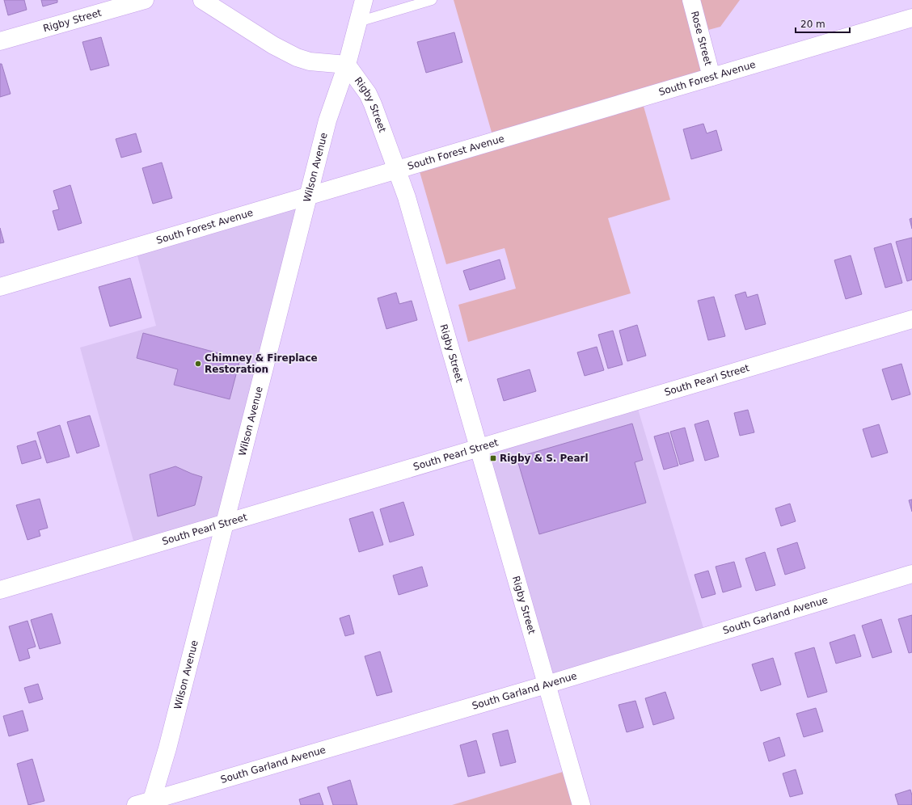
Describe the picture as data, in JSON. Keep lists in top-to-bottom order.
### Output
{
  "streets": {
    "street": [
      "Rigby Street",
      "Rose Street",
      "South Forest Avenue",
      "Wilson Avenue",
      "South Pearl Street",
      "South Garland Avenue"
    ]
  },
  "crossings": [
    ["Rigby Street", "South Forest Avenue"],
    ["Rigby Street", "Wilson Avenue"],
    ["Rigby Street", "South Pearl Street"],
    ["Rigby Street", "South Garland Avenue"],
    ["Rose Street", "South Forest Avenue"],
    ["South Forest Avenue", "Wilson Avenue"],
    ["Wilson Avenue", "South Pearl Street"],
    ["Wilson Avenue", "South Garland Avenue"]
  ],
  "places": {
    "other": ["Chimney & Fireplace Restoration"],
    "transit": ["Rigby & S. Pearl"]
  },
  "scale_bar": "20 m"
}
